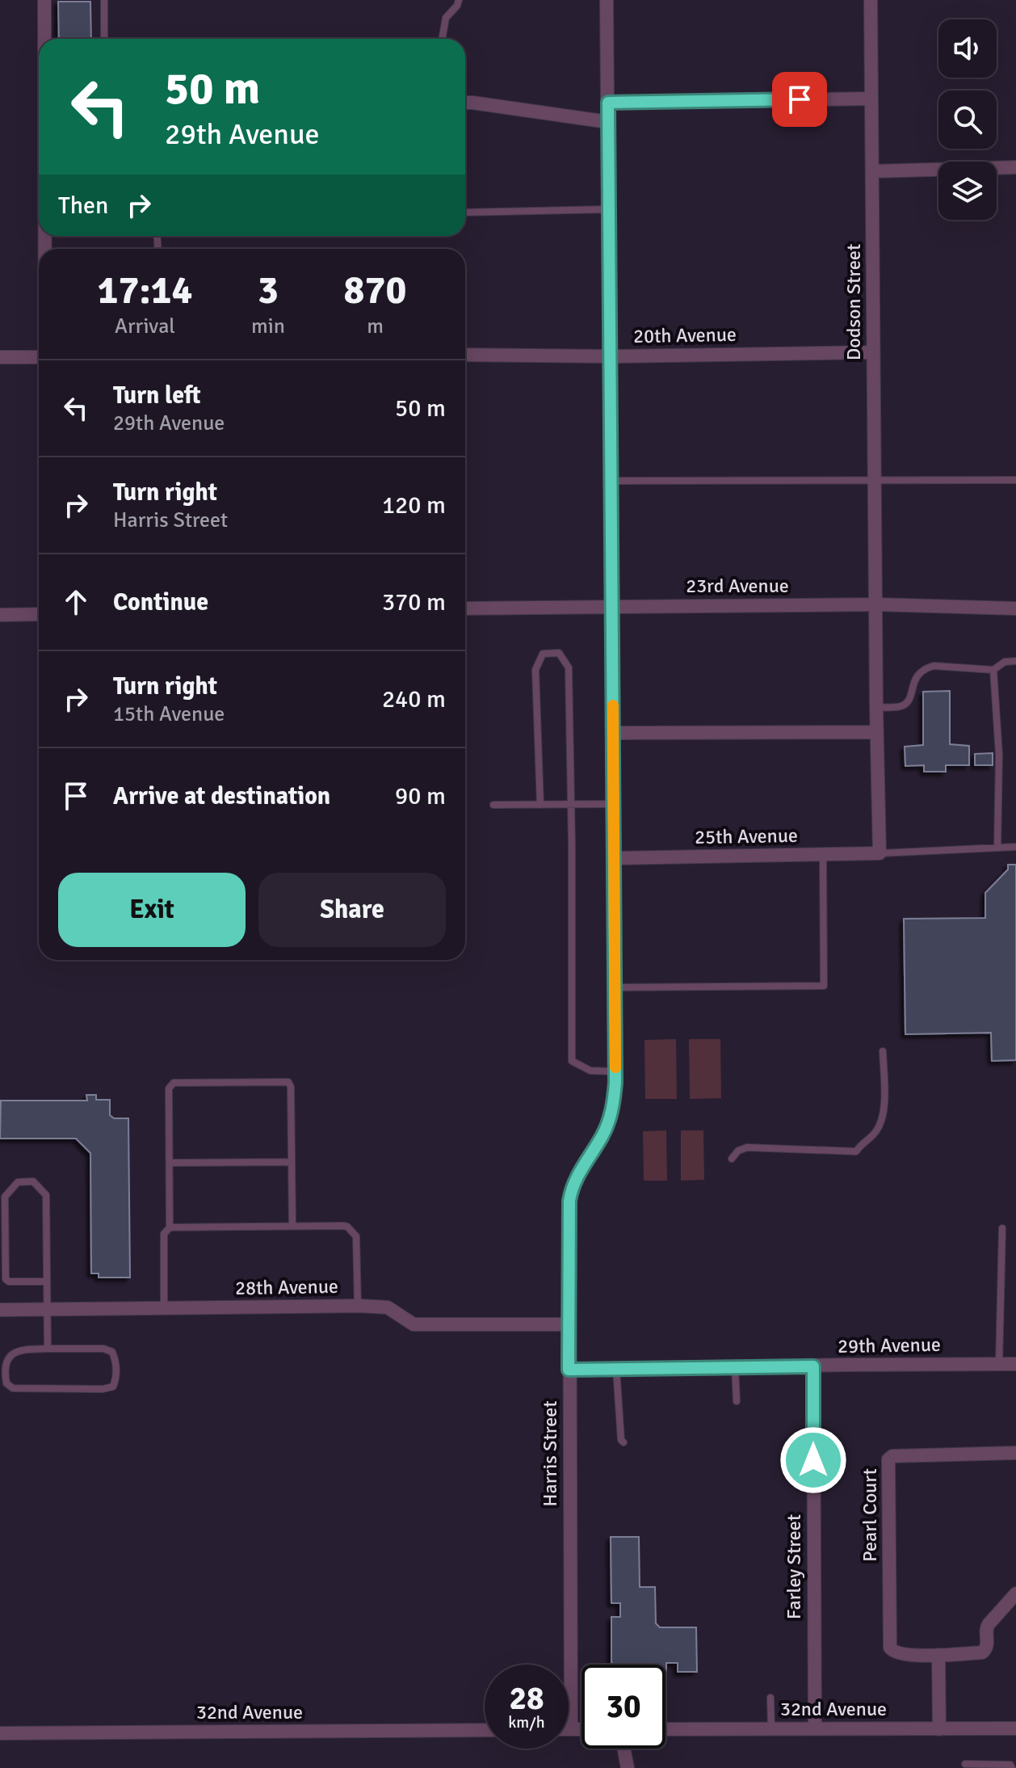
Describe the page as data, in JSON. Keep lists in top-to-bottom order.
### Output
{
  "streets": {
    "street": [
      "Dodson Street",
      "20th Avenue",
      "23rd Avenue",
      "25th Avenue",
      "28th Avenue",
      "29th Avenue",
      "Harris Street",
      "Pearl Court",
      "Farley Street",
      "32nd Avenue"
    ]
  },
  "crossings": [
    ["Dodson Street", "20th Avenue"],
    ["Dodson Street", "23rd Avenue"],
    ["Dodson Street", "25th Avenue"],
    ["20th Avenue", "Harris Street"],
    ["23rd Avenue", "Harris Street"],
    ["25th Avenue", "Harris Street"],
    ["28th Avenue", "Harris Street"],
    ["29th Avenue", "Harris Street"],
    ["29th Avenue", "Farley Street"],
    ["Farley Street", "32nd Avenue"]
  ],
  "page": {
    "turn": ["50 m", "29th Avenue"],
    "then": "Then",
    "eta": [
      "17:14",
      "Arrival",
      "3",
      "min",
      "870",
      "m"
    ],
    "list": [
      {
        "name": "Turn left",
        "note": "29th Avenue",
        "value": "50 m"
      },
      {
        "name": "Turn right",
        "note": "Harris Street",
        "value": "120 m"
      },
      {
        "name": "Continue",
        "value": "370 m"
      },
      {
        "name": "Turn right",
        "note": "15th Avenue",
        "value": "240 m"
      },
      {
        "name": "Arrive at destination",
        "value": "90 m"
      }
    ],
    "buttons": ["Exit", "Share"],
    "speed": "28 km/h",
    "limit": "30"
  }
}
